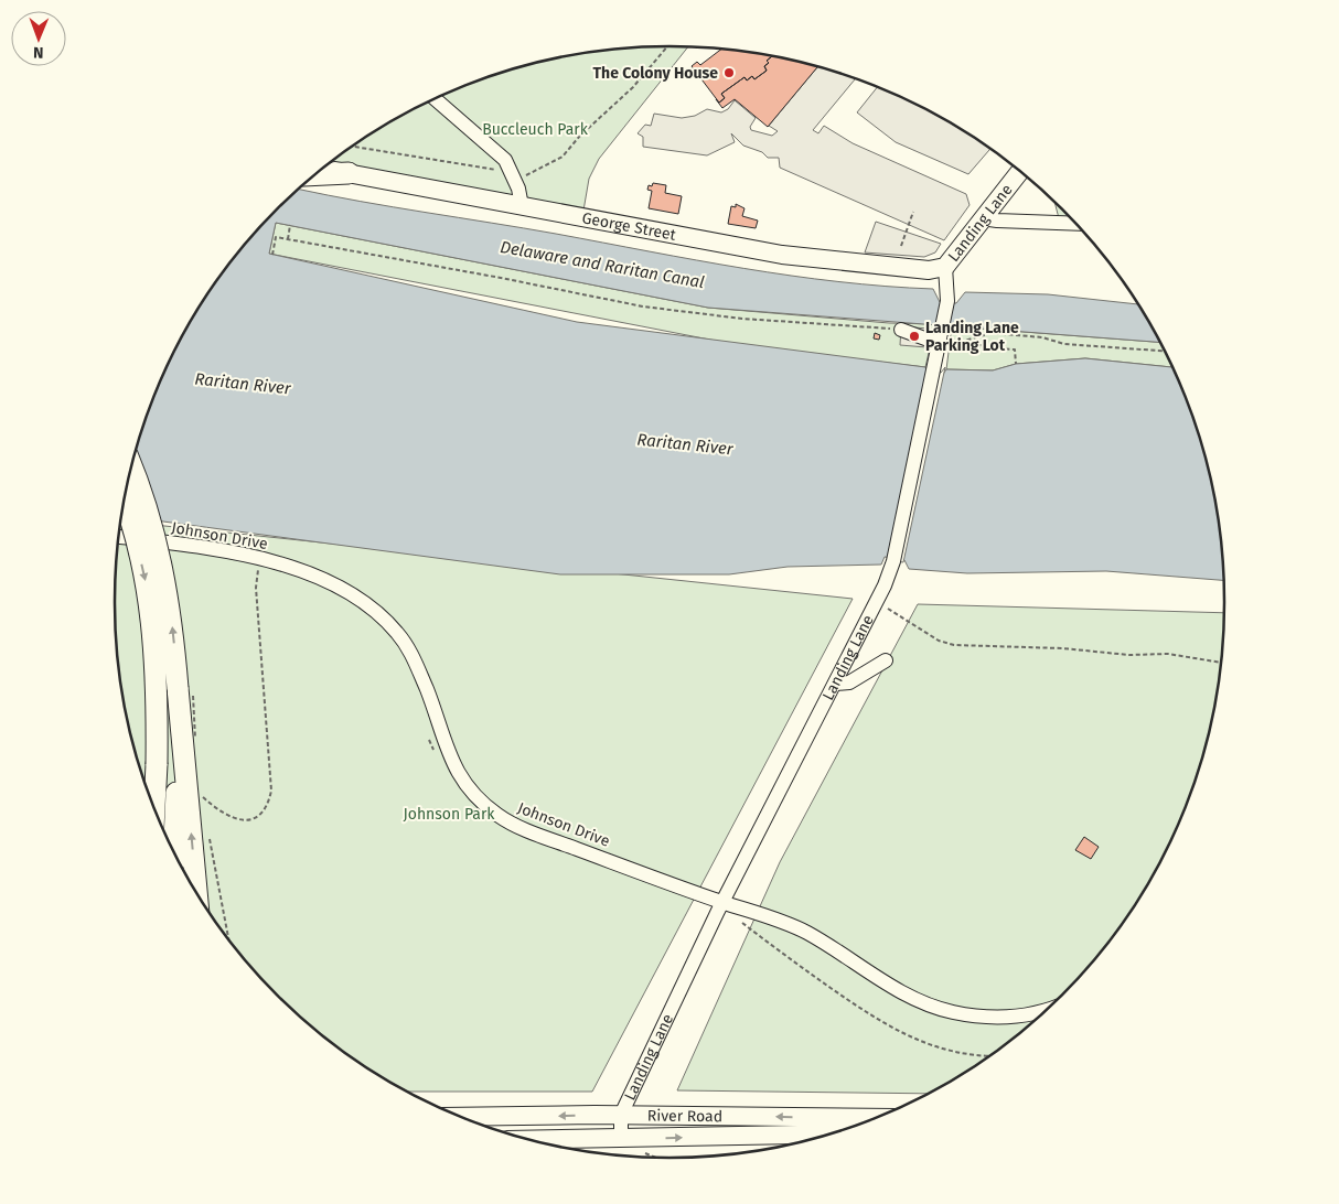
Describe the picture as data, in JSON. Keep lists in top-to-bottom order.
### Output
{
  "streets": {
    "main road": ["Landing Lane", "George Street", "River Road"],
    "street": ["Johnson Drive"]
  },
  "crossings": [
    ["Landing Lane", "George Street"],
    ["Landing Lane", "Johnson Drive"],
    ["Landing Lane", "River Road"]
  ],
  "water": ["Delaware and Raritan Canal", "Raritan River"],
  "parks": ["Buccleuch Park", "Johnson Park"],
  "places": ["The Colony House", "Landing Lane Parking Lot"],
  "north": "bottom"
}
